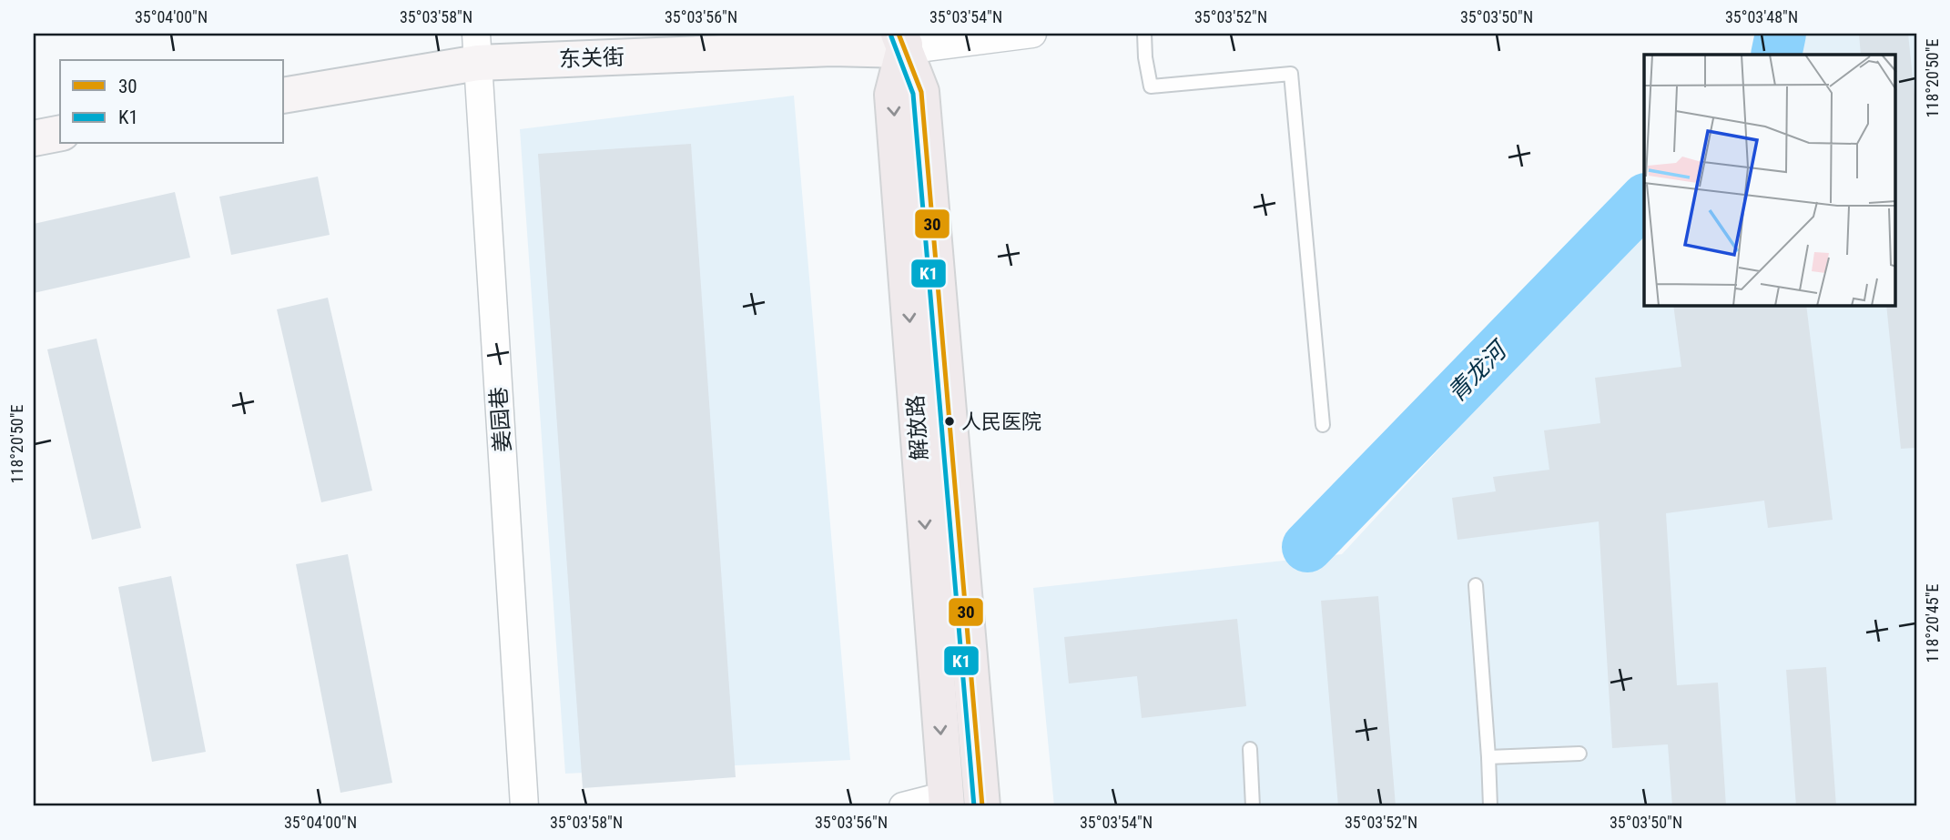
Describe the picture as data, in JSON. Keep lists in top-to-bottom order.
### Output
{
  "streets": {
    "main road": ["解放路"],
    "street": ["东关街", "姜园巷"]
  },
  "crossings": [
    ["东关街", "姜园巷"],
    ["东关街", "解放路"]
  ],
  "water": ["青龙河"],
  "places": ["人民医院"],
  "lines": ["transit line 30", "transit line K1"],
  "legend": ["30", "K1"],
  "coordinates": [
    "35°04'00\"N",
    "35°03'58\"N",
    "35°03'56\"N",
    "35°03'54\"N",
    "35°03'52\"N",
    "35°03'50\"N",
    "35°03'48\"N",
    "118°20'50\"E",
    "118°20'45\"E"
  ]
}
